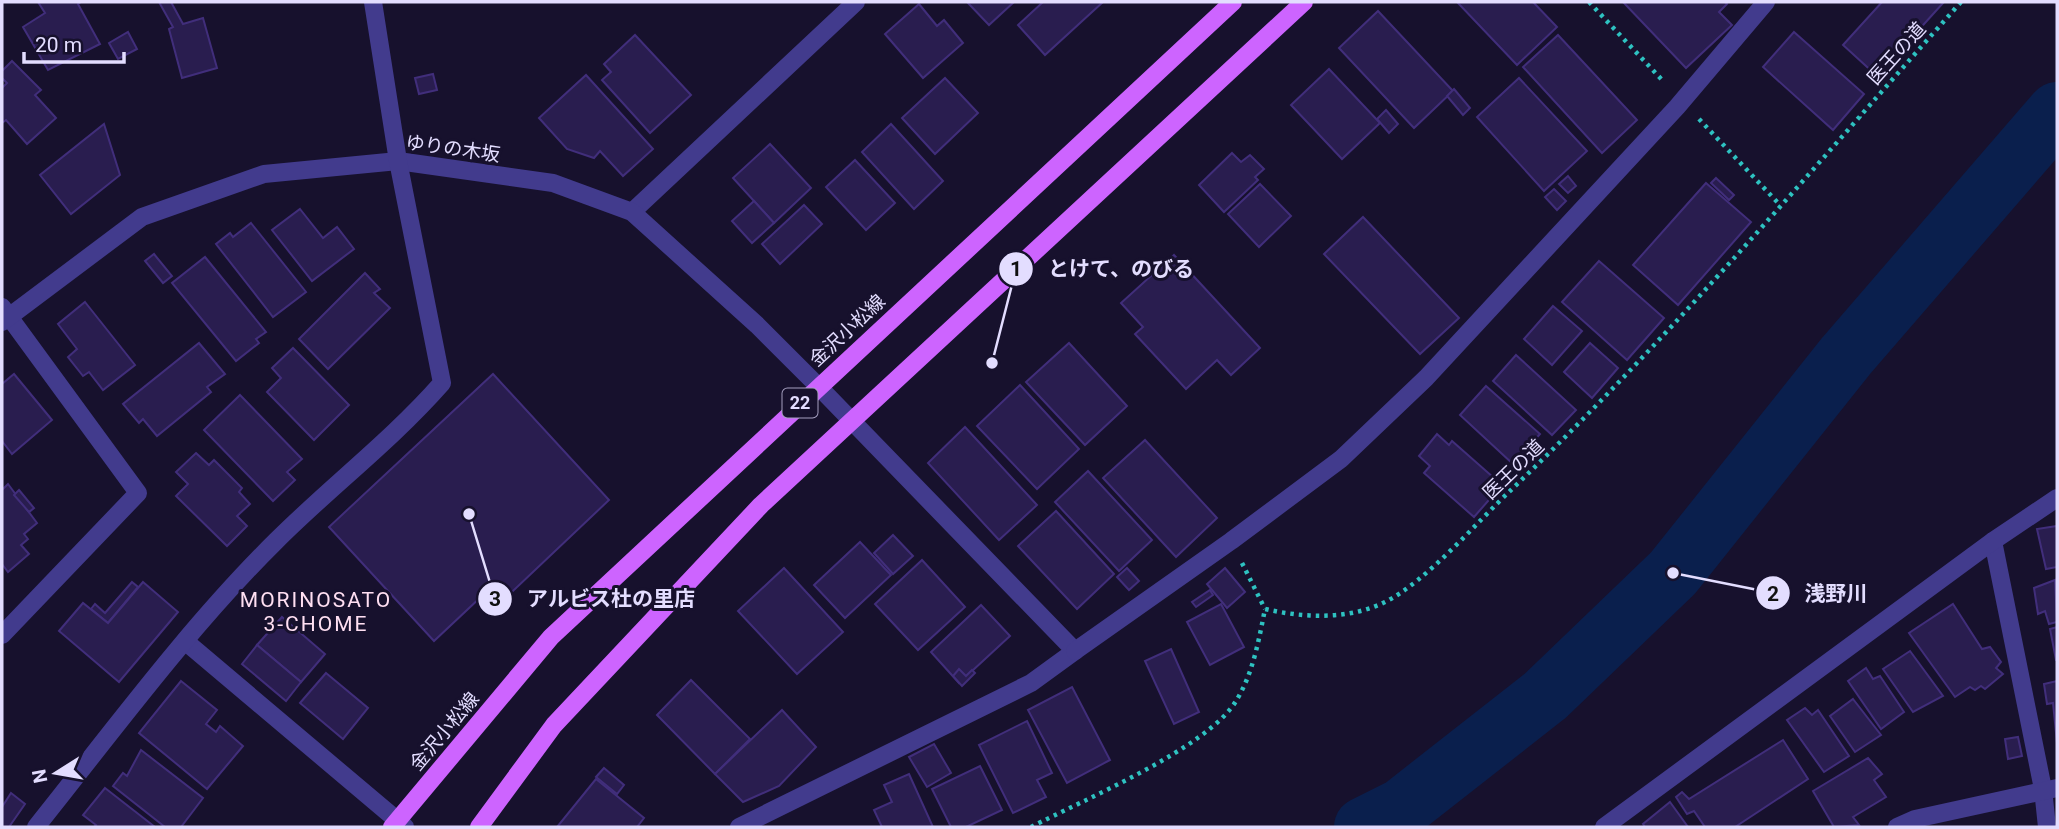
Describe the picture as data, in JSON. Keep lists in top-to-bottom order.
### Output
{
  "streets": {
    "main road": ["金沢小松線", "22"],
    "street": ["ゆりの木坂"],
    "path": ["医王の道"]
  },
  "crossings": [
    ["ゆりの木坂", "金沢小松線"],
    ["ゆりの木坂", "22"]
  ],
  "districts": ["MORINOSATO 3-CHOME"],
  "places": ["とけて、のびる", "アルビス杜の里店", "浅野川"],
  "scale_bar": "20 m",
  "north": "left"
}
